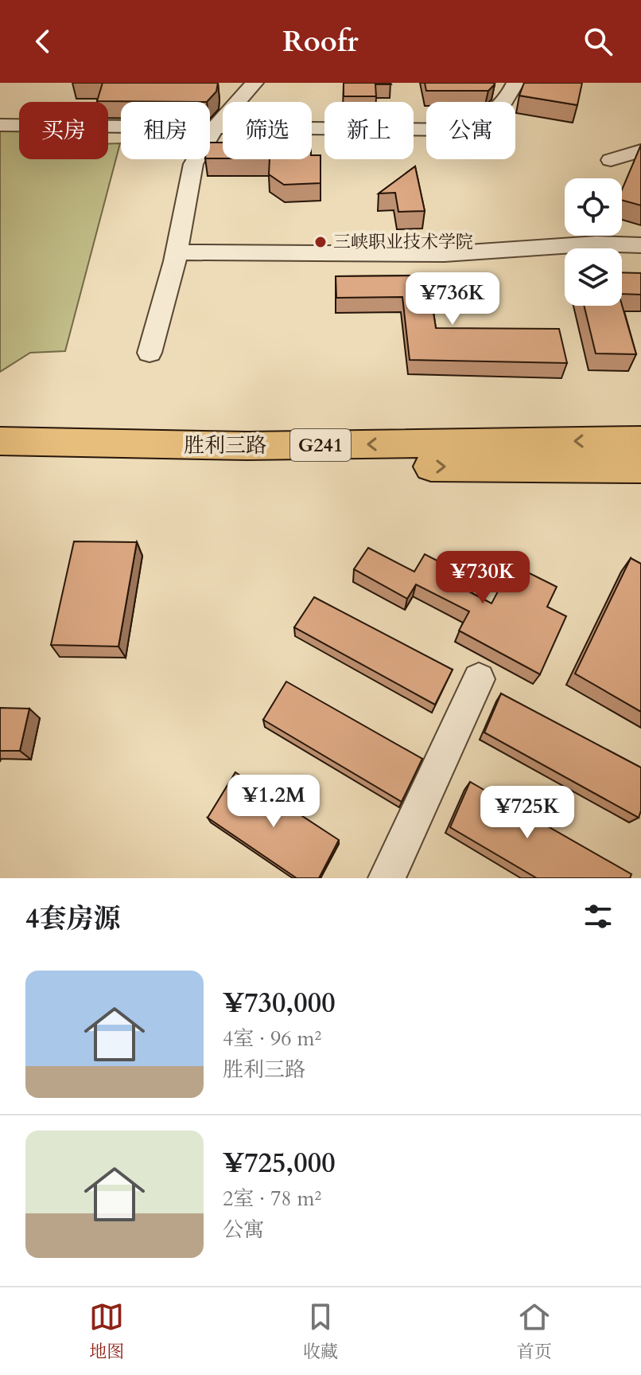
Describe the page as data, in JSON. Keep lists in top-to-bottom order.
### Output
{
  "streets": {
    "main road": ["胜利三路", "G241"]
  },
  "places": ["三峡职业技术学院"],
  "page": {
    "header": "Roofr",
    "chip": [
      "买房",
      "租房",
      "筛选",
      "新上",
      "公寓"
    ],
    "price": [
      "¥736K",
      "¥730K",
      "¥1.2M",
      "¥725K"
    ],
    "heading": "4套房源",
    "list": [
      {
        "name": "¥730,000",
        "note": "4室 · 96 m² · 胜利三路"
      },
      {
        "name": "¥725,000",
        "note": "2室 · 78 m² · 公寓"
      }
    ],
    "tabs": ["地图", "收藏", "首页"]
  }
}
